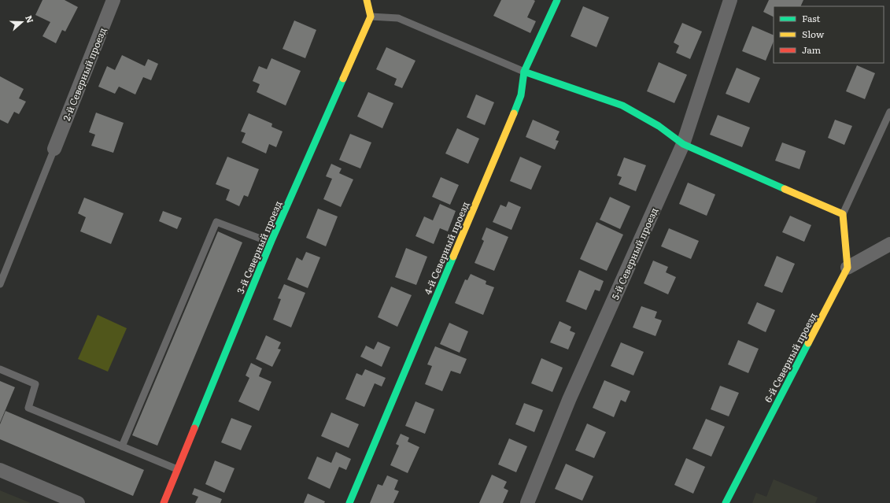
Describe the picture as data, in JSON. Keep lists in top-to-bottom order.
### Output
{
  "streets": {
    "street": [
      "2-й Северный проезд",
      "3-й Северный проезд",
      "4-й Северный проезд",
      "5-й Северный проезд",
      "6-й Северный проезд"
    ]
  },
  "legend": ["Fast", "Slow", "Jam"],
  "north": "right"
}
